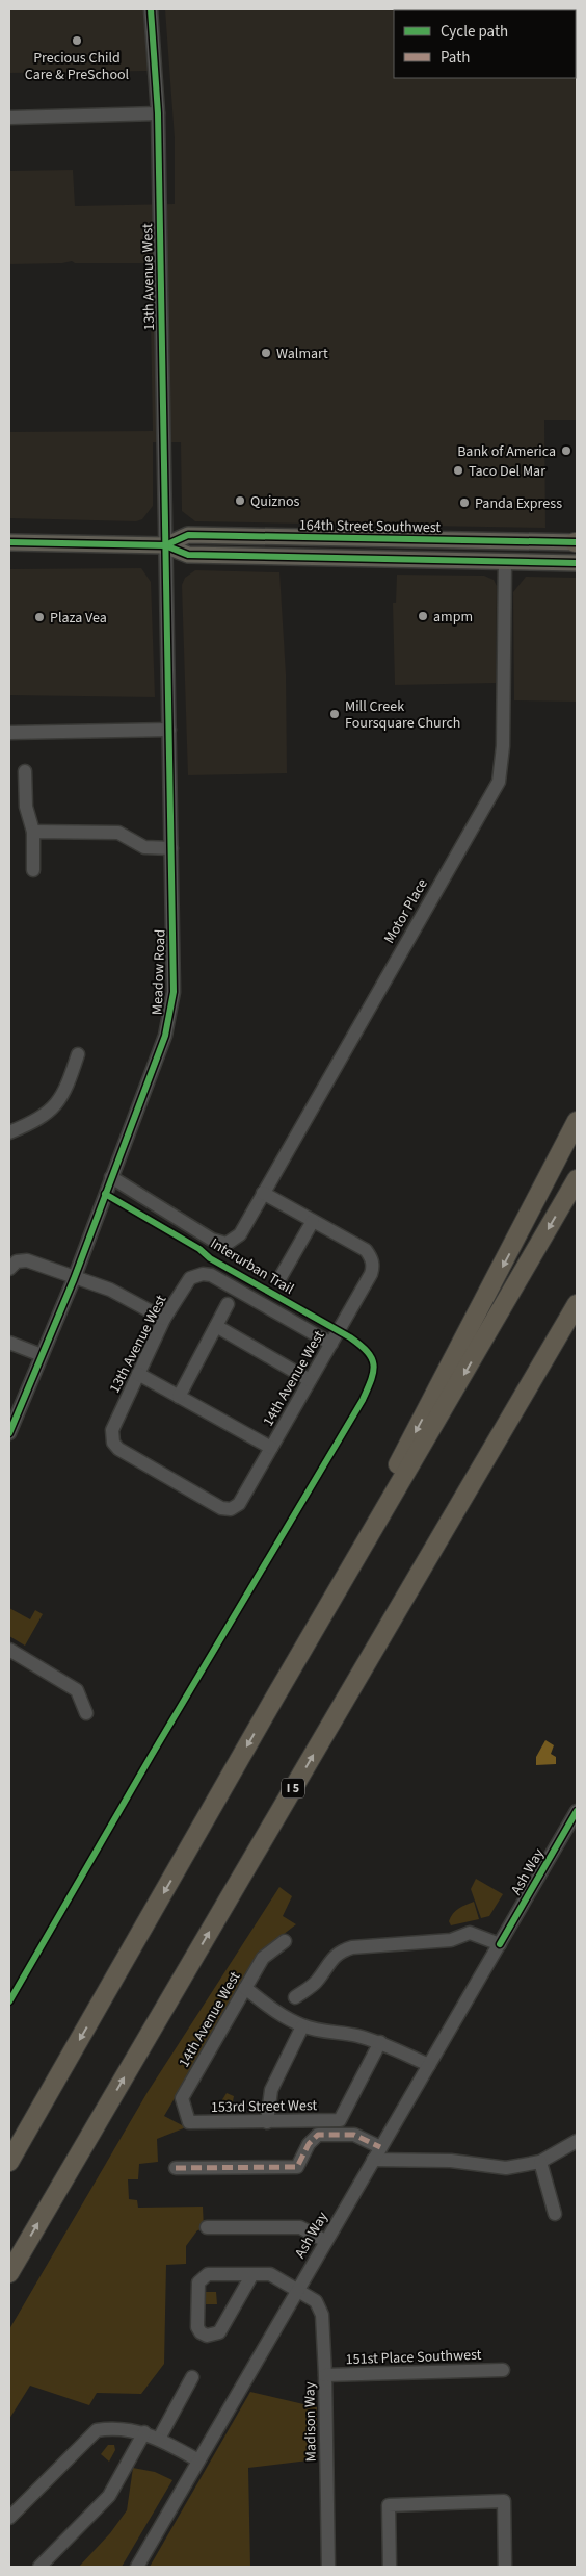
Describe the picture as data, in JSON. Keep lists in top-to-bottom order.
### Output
{
  "streets": {
    "highway": ["I 5"],
    "main road": ["164th Street Southwest"],
    "street": [
      "13th Avenue West",
      "Motor Place",
      "Meadow Road",
      "14th Avenue West",
      "Ash Way",
      "153rd Street West",
      "151st Place Southwest",
      "Madison Way"
    ],
    "cycle path": ["Interurban Trail"]
  },
  "crossings": [
    ["13th Avenue West", "164th Street Southwest"],
    ["13th Avenue West", "Meadow Road"],
    ["13th Avenue West", "14th Avenue West"],
    ["164th Street Southwest", "Motor Place"],
    ["164th Street Southwest", "Meadow Road"],
    ["Motor Place", "Meadow Road"],
    ["14th Avenue West", "153rd Street West"],
    ["Ash Way", "Madison Way"],
    ["151st Place Southwest", "Madison Way"]
  ],
  "places": [
    "Precious Child Care & PreSchool",
    "Walmart",
    "Bank of America",
    "Taco Del Mar",
    "Quiznos",
    "Panda Express",
    "ampm",
    "Plaza Vea",
    "Mill Creek Foursquare Church"
  ],
  "legend": ["Cycle path", "Path"]
}
